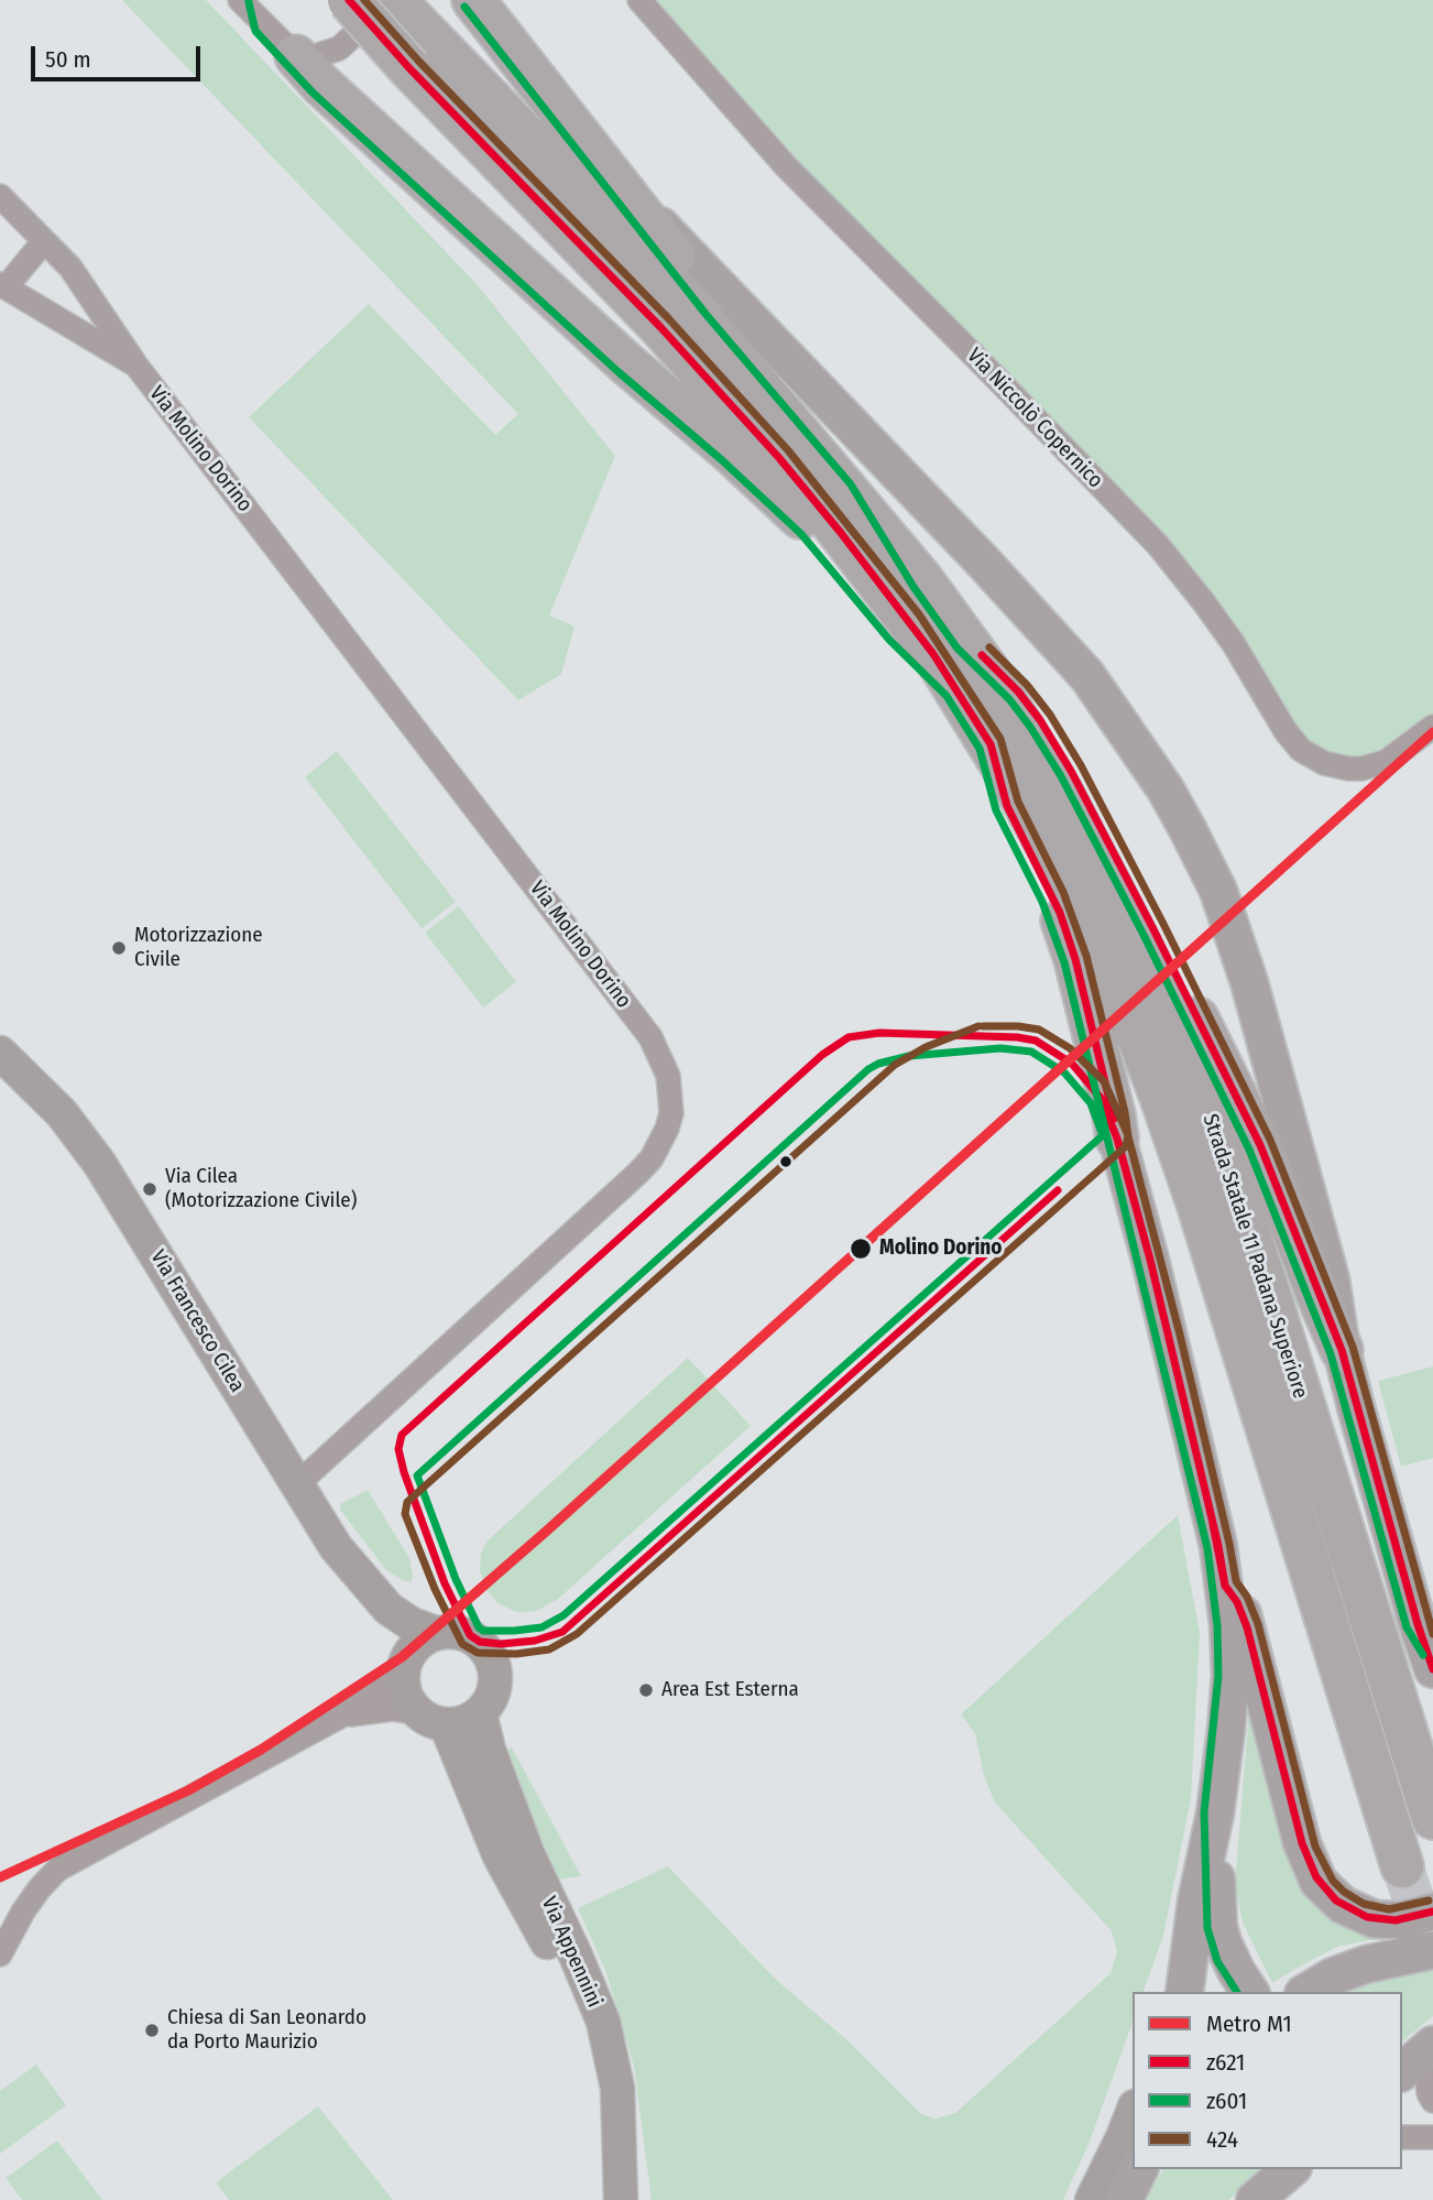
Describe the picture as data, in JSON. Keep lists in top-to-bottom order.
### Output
{
  "streets": {
    "highway": ["Strada Statale 11 Padana Superiore"],
    "street": [
      "Via Niccolò Copernico",
      "Via Molino Dorino",
      "Via Francesco Cilea",
      "Via Appennini"
    ]
  },
  "crossings": [
    ["Via Molino Dorino", "Via Francesco Cilea"],
    ["Via Francesco Cilea", "Via Appennini"]
  ],
  "places": [
    "Motorizzazione Civile",
    "Via Cilea (Motorizzazione Civile)",
    "Molino Dorino",
    "Area Est Esterna",
    "Chiesa di San Leonardo da Porto Maurizio"
  ],
  "lines": [
    "transit line z621",
    "transit line 424",
    "transit line z601",
    "metro line M1"
  ],
  "legend": [
    "Metro M1",
    "z621",
    "z601",
    "424"
  ],
  "scale_bar": "50 m"
}
